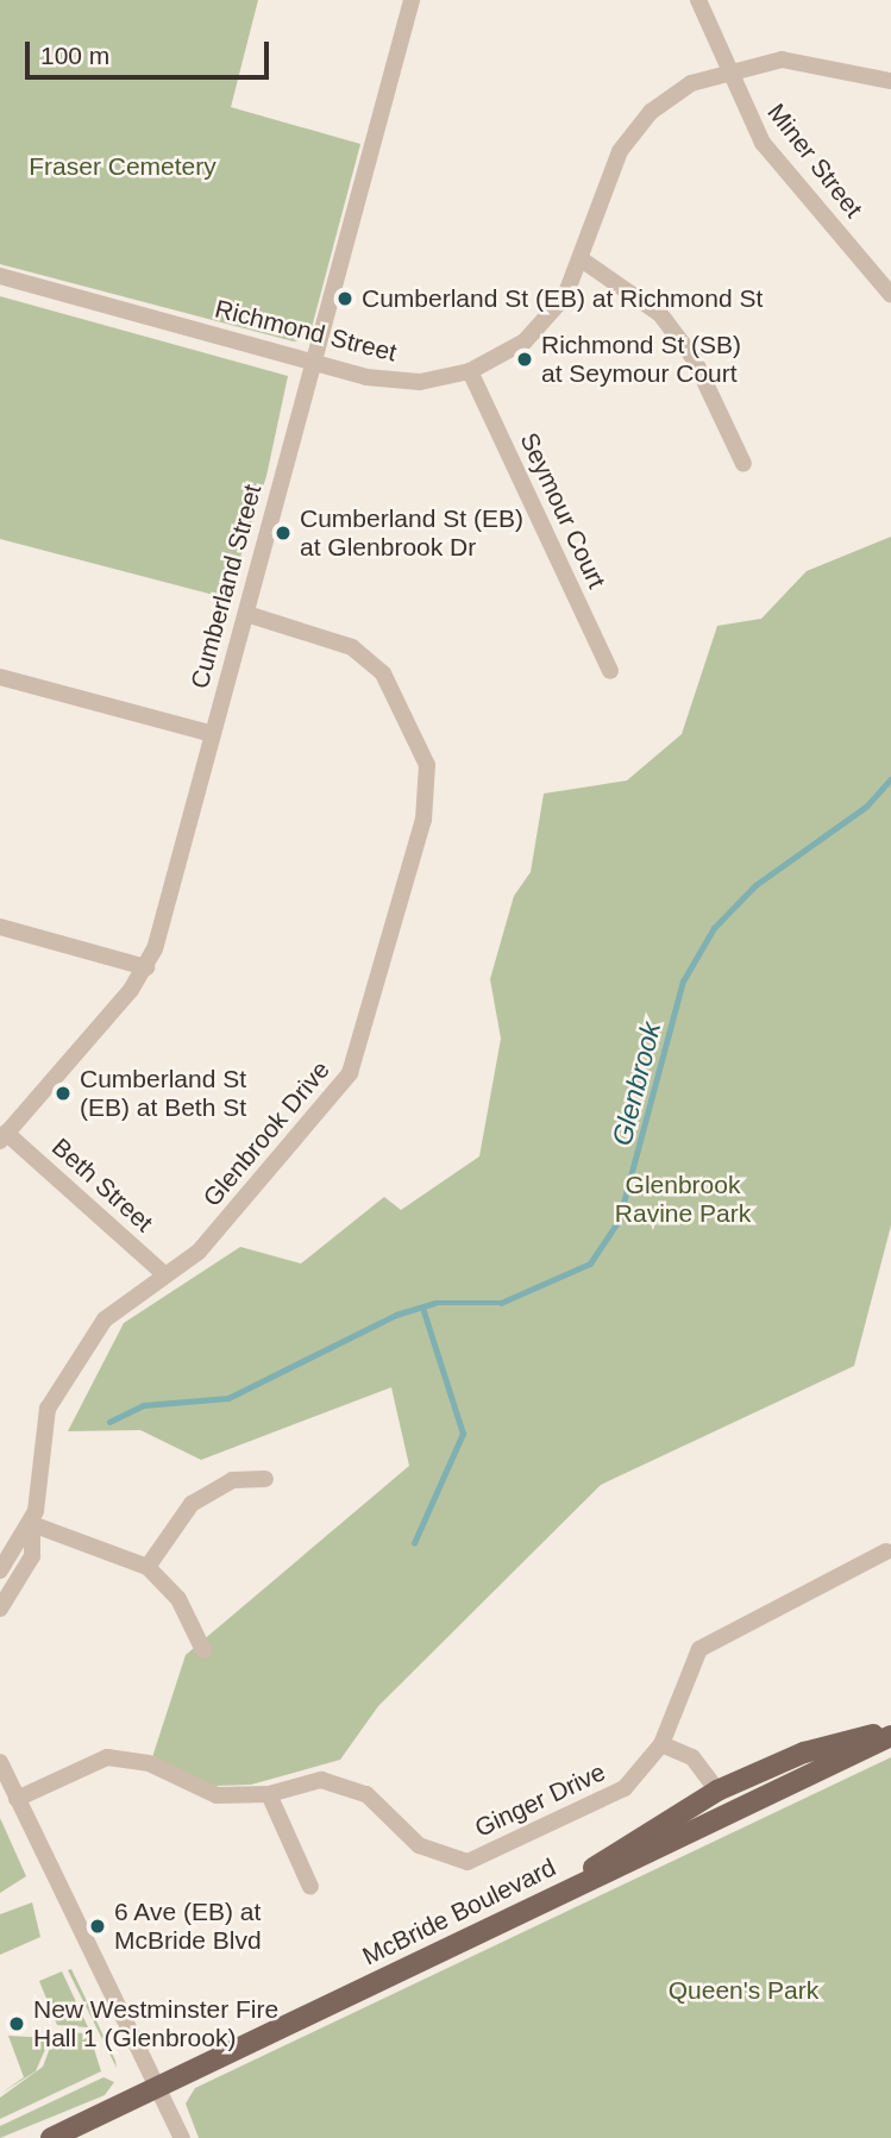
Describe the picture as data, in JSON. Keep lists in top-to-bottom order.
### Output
{
  "streets": {
    "main road": ["McBride Boulevard"],
    "street": [
      "Miner Street",
      "Richmond Street",
      "Seymour Court",
      "Cumberland Street",
      "Glenbrook Drive",
      "Beth Street",
      "Ginger Drive"
    ]
  },
  "crossings": [
    ["Miner Street", "Richmond Street"],
    ["Richmond Street", "Seymour Court"],
    ["Richmond Street", "Cumberland Street"],
    ["Cumberland Street", "Glenbrook Drive"],
    ["Cumberland Street", "Beth Street"],
    ["Glenbrook Drive", "Beth Street"]
  ],
  "water": ["Glenbrook"],
  "parks": ["Fraser Cemetery", "Glenbrook Ravine Park", "Queen's Park"],
  "places": [
    "Cumberland St (EB) at Richmond St",
    "Richmond St (SB) at Seymour Court",
    "Cumberland St (EB) at Glenbrook Dr",
    "Cumberland St (EB) at Beth St",
    "6 Ave (EB) at McBride Blvd",
    "New Westminster Fire Hall 1 (Glenbrook)"
  ],
  "scale_bar": "100 m"
}
